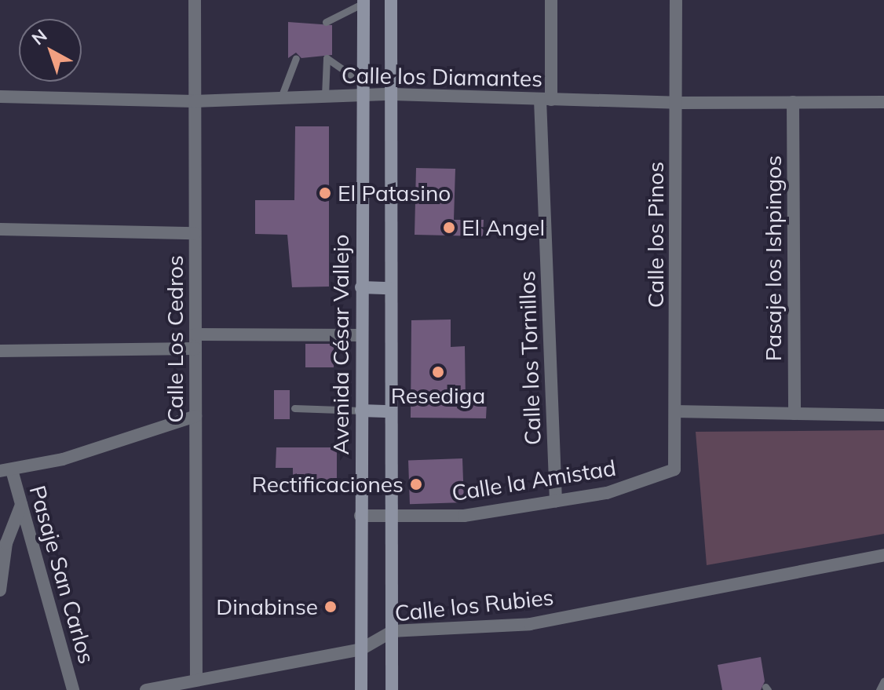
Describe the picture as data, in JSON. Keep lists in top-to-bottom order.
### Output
{
  "streets": {
    "main road": ["Avenida César Vallejo"],
    "street": [
      "Calle los Diamantes",
      "Calle los Pinos",
      "Pasaje los Ishpingos",
      "Calle Los Cedros",
      "Calle los Tornillos",
      "Calle la Amistad",
      "Pasaje San Carlos",
      "Calle los Rubies"
    ]
  },
  "crossings": [
    ["Calle los Diamantes", "Calle los Pinos"],
    ["Calle los Diamantes", "Pasaje los Ishpingos"],
    ["Calle los Diamantes", "Calle Los Cedros"],
    ["Calle los Diamantes", "Avenida César Vallejo"],
    ["Calle los Diamantes", "Calle los Tornillos"],
    ["Calle los Pinos", "Calle la Amistad"],
    ["Calle Los Cedros", "Calle los Rubies"],
    ["Avenida César Vallejo", "Calle la Amistad"],
    ["Avenida César Vallejo", "Calle los Rubies"],
    ["Calle los Tornillos", "Calle la Amistad"]
  ],
  "places": [
    "El Patasino",
    "El Angel",
    "Resediga",
    "Rectificaciones",
    "Dinabinse"
  ],
  "north": "top left"
}
